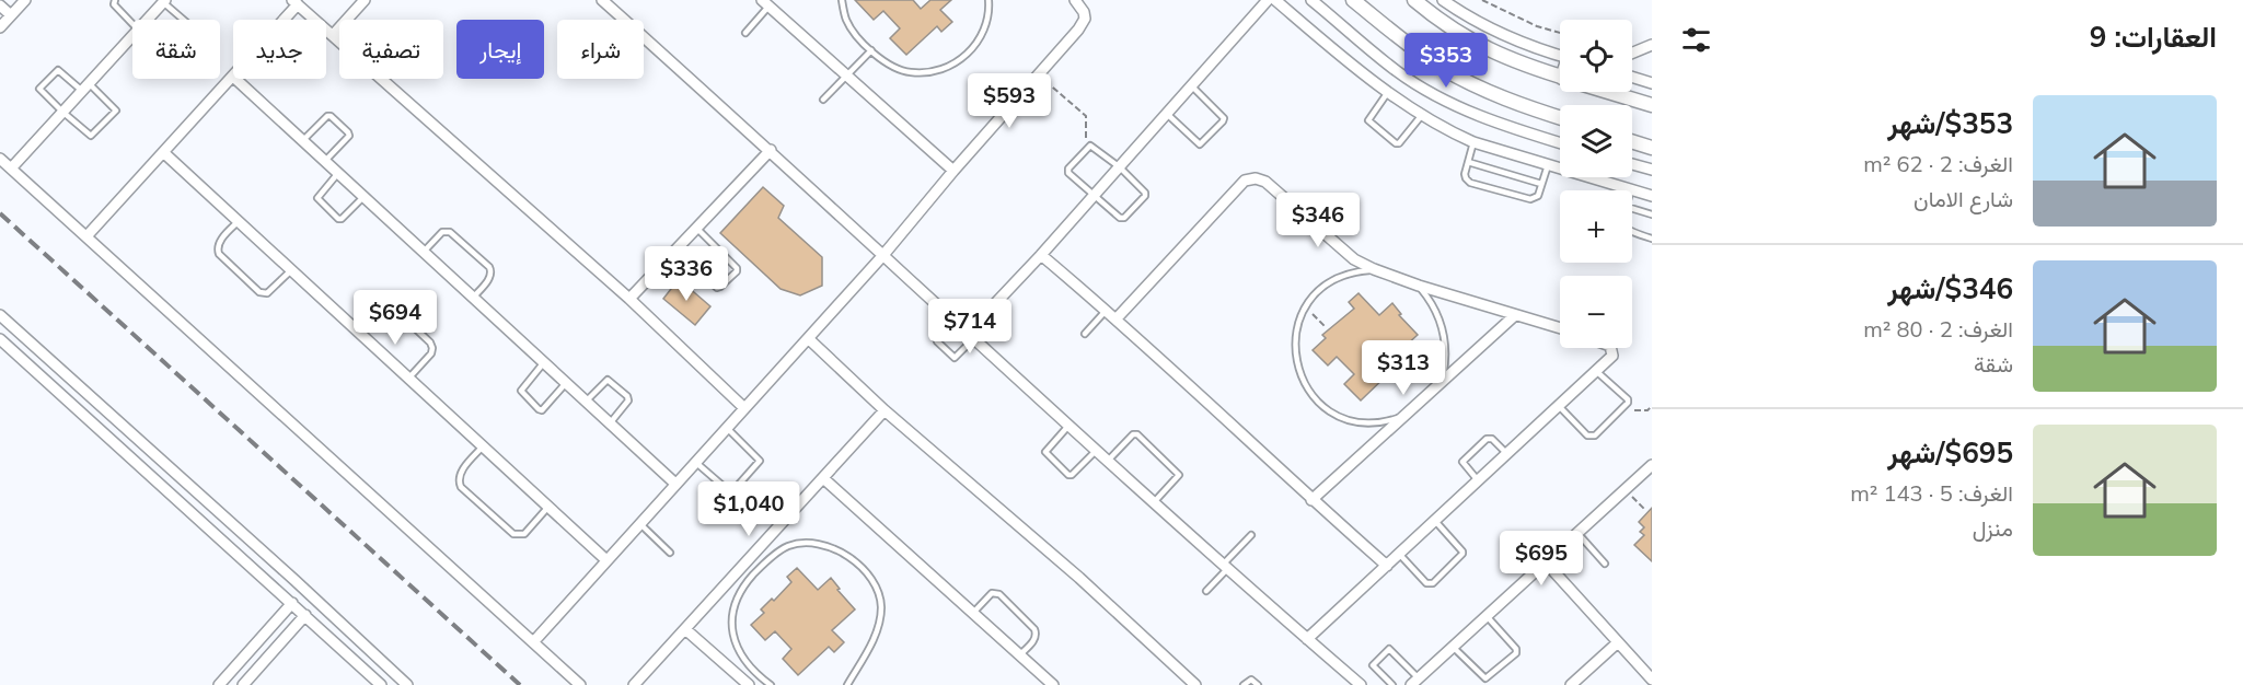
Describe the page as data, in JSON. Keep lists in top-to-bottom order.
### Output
{
  "page": {
    "heading": "العقارات: 9",
    "map_buttons": ["+", "−"],
    "chip": [
      "شراء",
      "إيجار",
      "تصفية",
      "جديد",
      "شقة"
    ],
    "price": [
      "$353",
      "$593",
      "$346",
      "$336",
      "$694",
      "$714",
      "$313",
      "$1,040",
      "$695"
    ],
    "list": [
      {
        "name": "$353/شهر",
        "note": "الغرف: 2 · 62 m² · شارع الامان"
      },
      {
        "name": "$346/شهر",
        "note": "الغرف: 2 · 80 m² · شقة"
      },
      {
        "name": "$695/شهر",
        "note": "الغرف: 5 · 143 m² · منزل"
      }
    ]
  }
}
